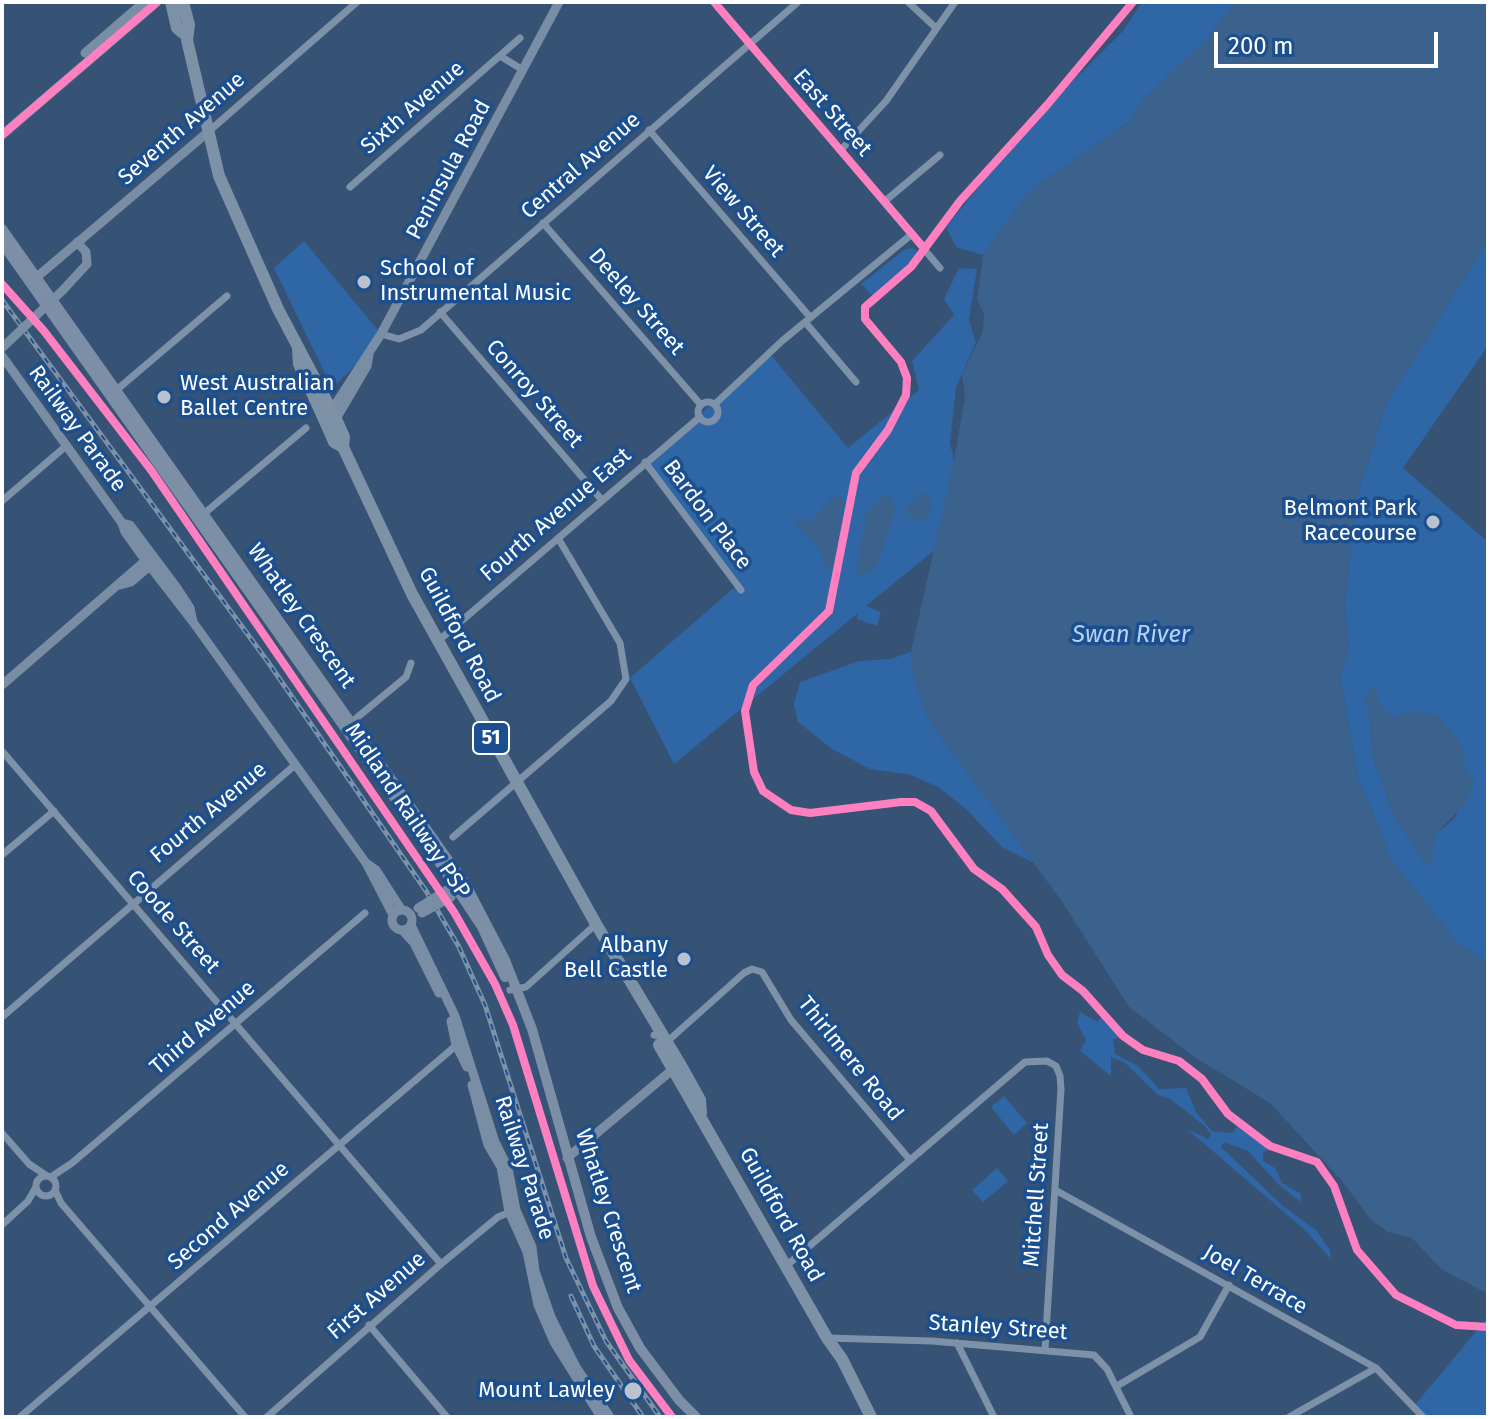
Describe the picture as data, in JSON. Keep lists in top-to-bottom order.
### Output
{
  "streets": {
    "highway": ["Guildford Road", "51"],
    "main road": ["Whatley Crescent"],
    "street": [
      "Sixth Avenue",
      "East Street",
      "Seventh Avenue",
      "Central Avenue",
      "Peninsula Road",
      "View Street",
      "Deeley Street",
      "Conroy Street",
      "Railway Parade",
      "Fourth Avenue East",
      "Bardon Place",
      "Fourth Avenue",
      "Coode Street",
      "Third Avenue",
      "Thirlmere Road",
      "Mitchell Street",
      "Second Avenue",
      "Joel Terrace",
      "First Avenue",
      "Stanley Street"
    ],
    "cycle path": ["Midland Railway PSP"]
  },
  "crossings": [
    ["East Street", "Central Avenue"],
    ["Seventh Avenue", "Whatley Crescent"],
    ["Seventh Avenue", "Guildford Road"],
    ["Central Avenue", "Peninsula Road"],
    ["Central Avenue", "View Street"],
    ["Central Avenue", "Deeley Street"],
    ["Central Avenue", "Conroy Street"],
    ["Peninsula Road", "Guildford Road"],
    ["Conroy Street", "Fourth Avenue East"],
    ["Railway Parade", "Fourth Avenue"],
    ["Railway Parade", "Second Avenue"],
    ["Railway Parade", "First Avenue"],
    ["Fourth Avenue East", "Bardon Place"],
    ["Fourth Avenue East", "Guildford Road"],
    ["Guildford Road", "Thirlmere Road"],
    ["Guildford Road", "Stanley Street"],
    ["Fourth Avenue", "Coode Street"],
    ["Coode Street", "Third Avenue"],
    ["Coode Street", "Second Avenue"],
    ["Coode Street", "First Avenue"],
    ["Thirlmere Road", "Mitchell Street"],
    ["Mitchell Street", "Joel Terrace"],
    ["Mitchell Street", "Stanley Street"]
  ],
  "water": ["Swan River"],
  "places": [
    "School of Instrumental Music",
    "West Australian Ballet Centre",
    "Belmont Park Racecourse",
    "Albany Bell Castle",
    "Mount Lawley"
  ],
  "scale_bar": "200 m"
}
